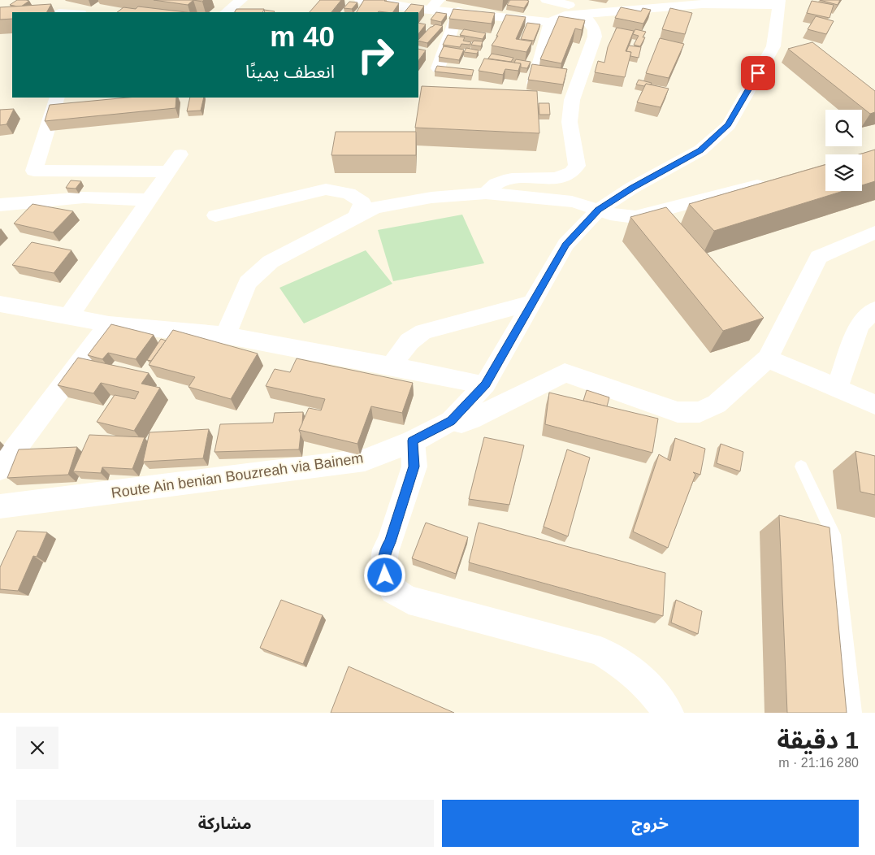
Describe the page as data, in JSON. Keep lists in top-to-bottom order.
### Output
{
  "streets": {
    "street": ["Route Ain benian Bouzreah via Bainem"]
  },
  "page": {
    "turn": ["40 m", "انعطف يمينًا"],
    "heading": ["1 دقيقة", "280 m · 21:16"],
    "buttons": ["خروج", "مشاركة"]
  }
}
